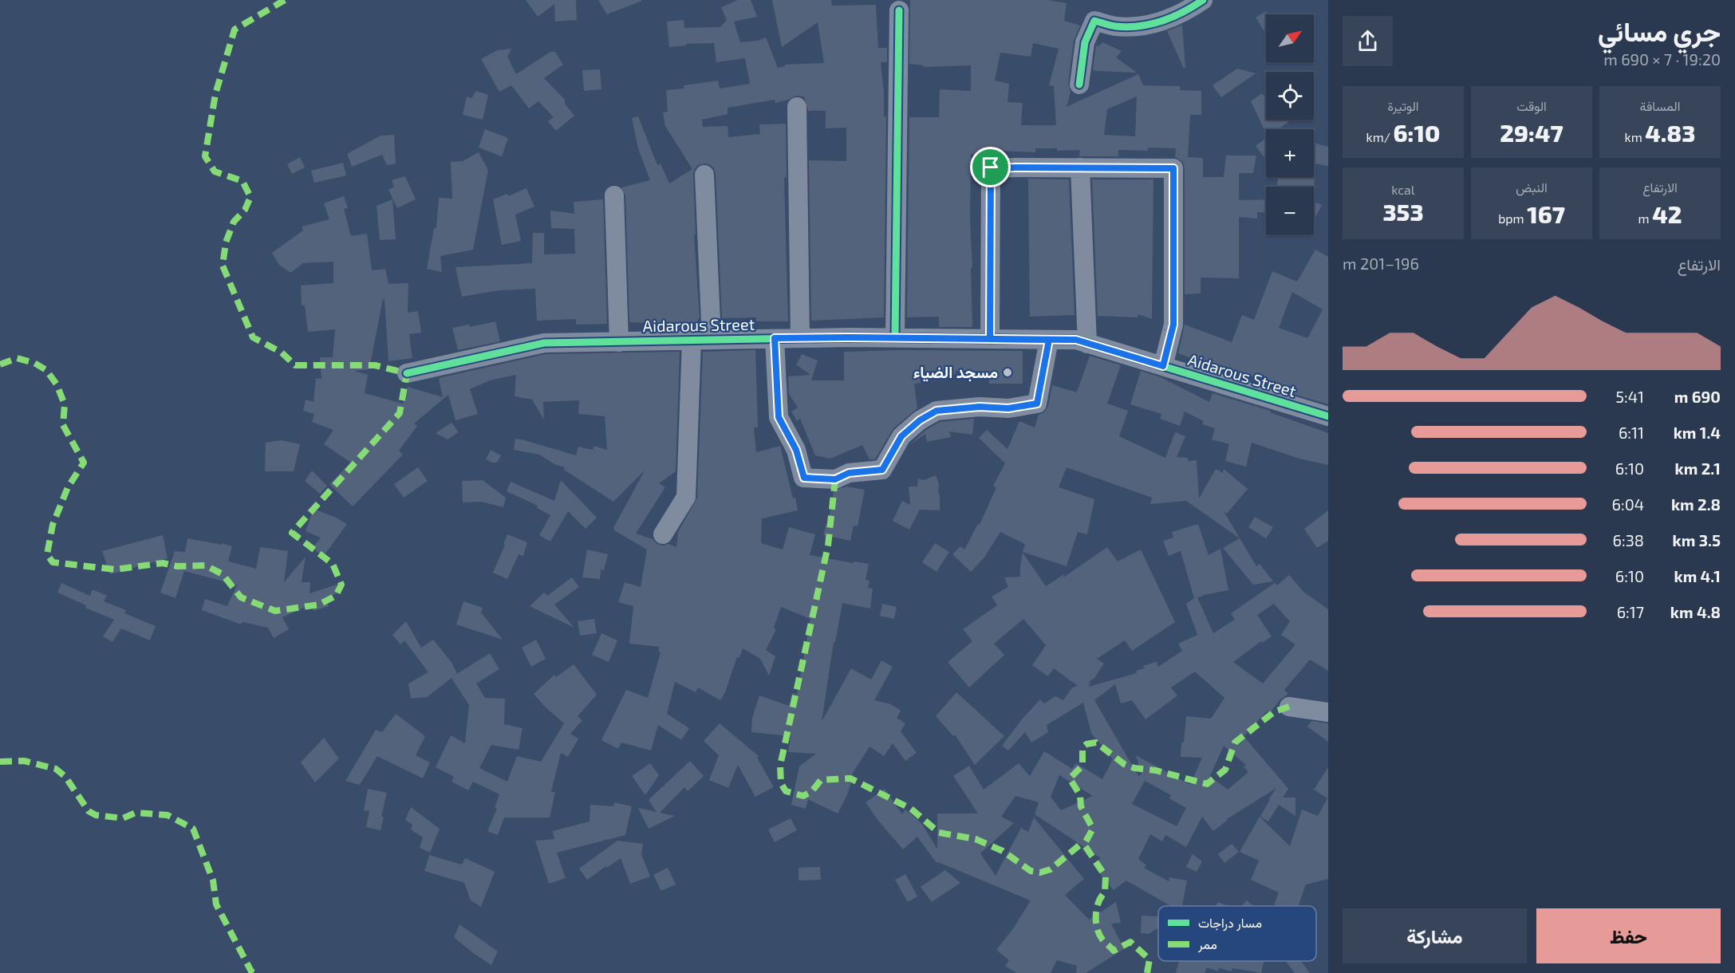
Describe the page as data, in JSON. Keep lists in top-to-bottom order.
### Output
{
  "streets": {
    "street": ["Aidarous Street"]
  },
  "places": ["مسجد الضياء"],
  "legend": ["مسار دراجات", "ممر"],
  "north": "top right",
  "page": {
    "heading": ["جري مسائي", "19:20 · 7 × 690 m"],
    "map_buttons": ["+", "−"],
    "stats": [
      ["المسافة", "4.83 km"],
      ["الوقت", "29:47"],
      ["الوتيرة", "6:10 /km"],
      ["الارتفاع", "42 m"],
      ["النبض", "167 bpm"],
      ["kcal", "353"]
    ],
    "chart": ["الارتفاع", "196–201 m"],
    "list": [
      {
        "name": "690 m",
        "note": "5:41"
      },
      {
        "name": "1.4 km",
        "note": "6:11"
      },
      {
        "name": "2.1 km",
        "note": "6:10"
      },
      {
        "name": "2.8 km",
        "note": "6:04"
      },
      {
        "name": "3.5 km",
        "note": "6:38"
      },
      {
        "name": "4.1 km",
        "note": "6:10"
      },
      {
        "name": "4.8 km",
        "note": "6:17"
      }
    ],
    "buttons": ["حفظ", "مشاركة"]
  }
}
